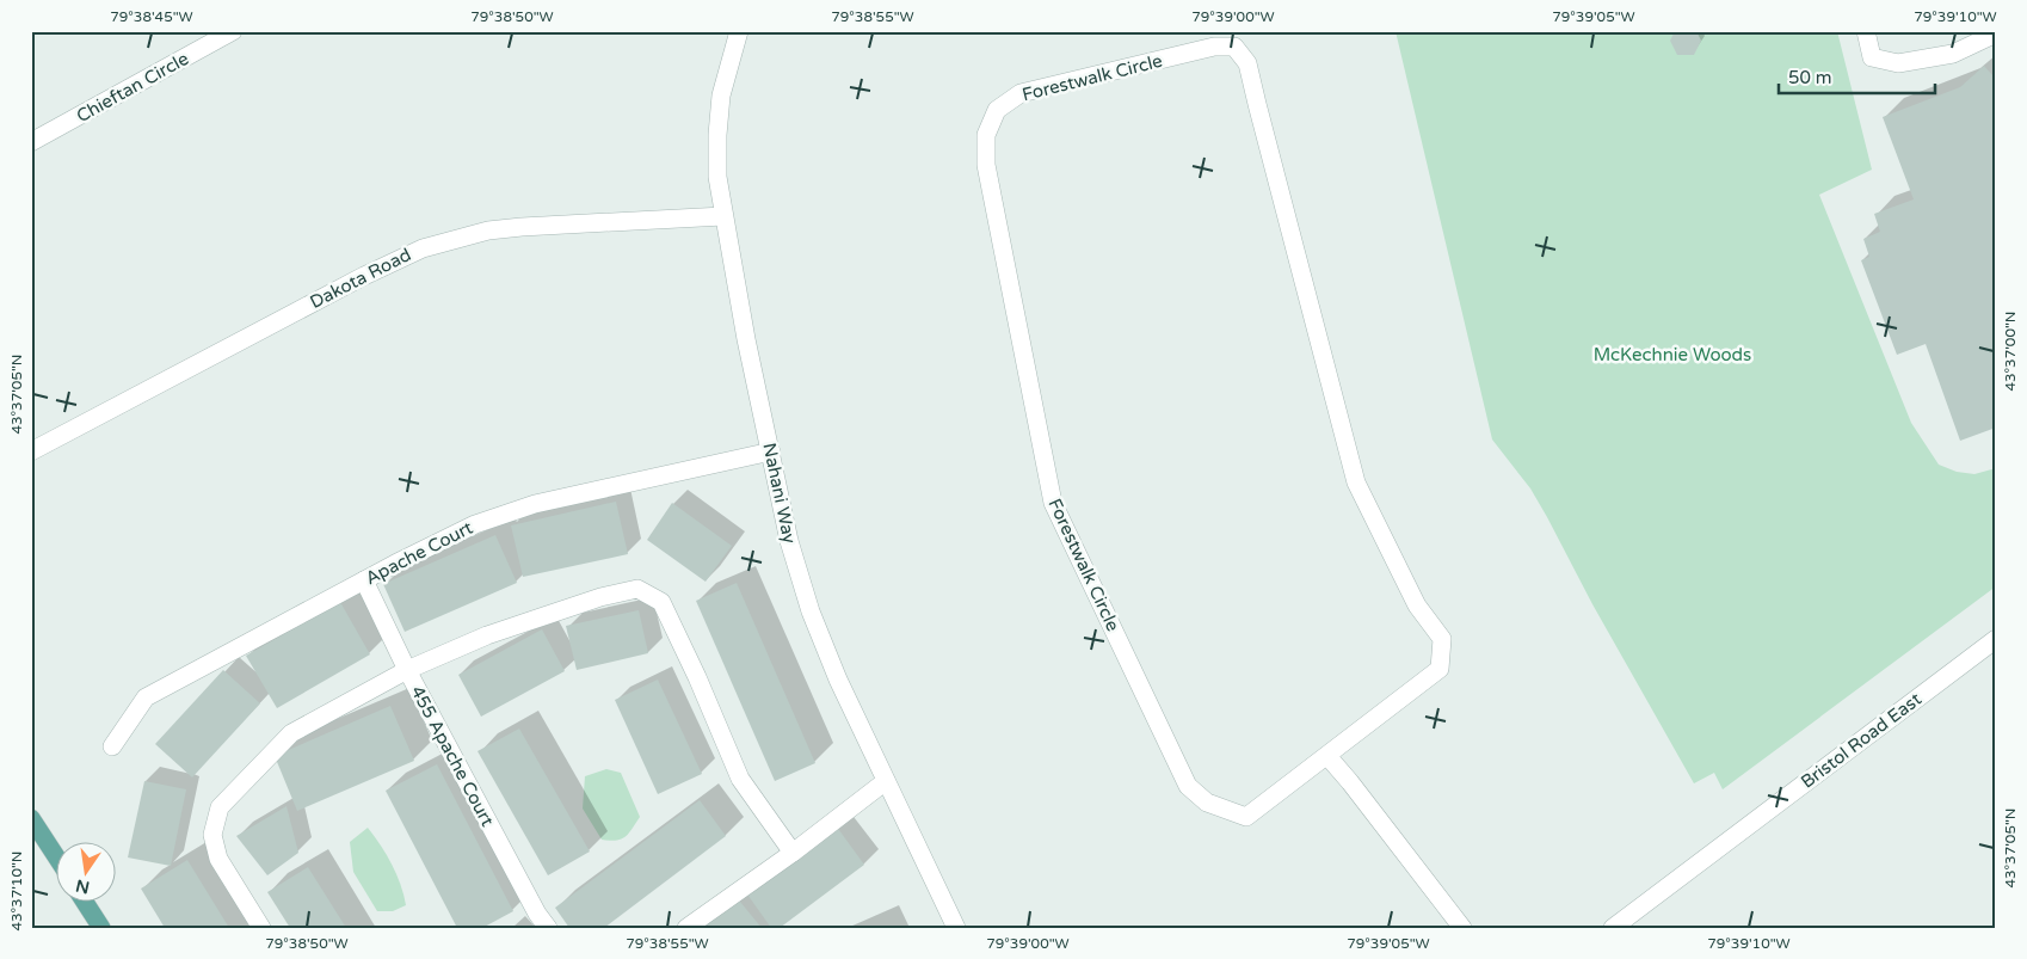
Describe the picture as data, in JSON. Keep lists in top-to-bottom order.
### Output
{
  "streets": {
    "street": [
      "Forestwalk Circle",
      "Chieftan Circle",
      "Dakota Road",
      "Nahani Way",
      "Apache Court",
      "Bristol Road East",
      "455 Apache Court"
    ]
  },
  "crossings": [
    ["Dakota Road", "Nahani Way"],
    ["Nahani Way", "Apache Court"],
    ["Apache Court", "455 Apache Court"]
  ],
  "parks": ["McKechnie Woods"],
  "scale_bar": "50 m",
  "north": "bottom",
  "coordinates": [
    "79°38'45\"W",
    "79°38'50\"W",
    "79°38'55\"W",
    "79°39'00\"W",
    "79°39'05\"W",
    "79°39'10\"W",
    "43°37'00\"N",
    "43°37'05\"N",
    "43°37'10\"N"
  ]
}
